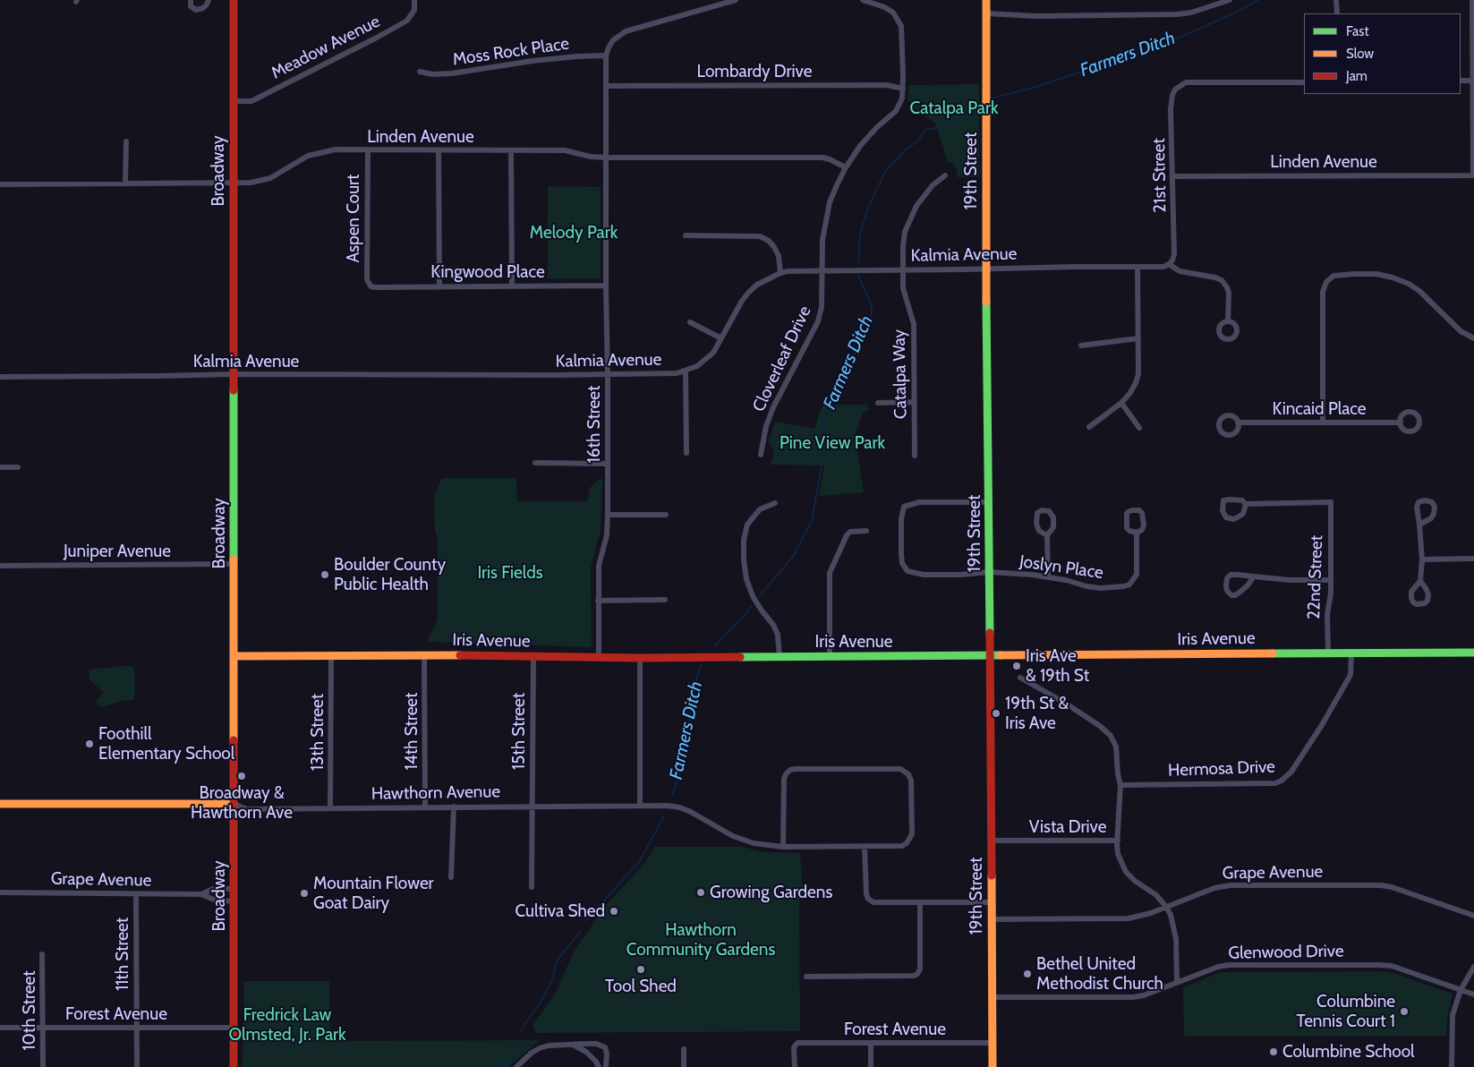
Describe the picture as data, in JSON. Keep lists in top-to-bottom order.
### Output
{
  "streets": {
    "main road": [
      "Broadway",
      "19th Street",
      "Iris Avenue",
      "Hawthorn Avenue"
    ],
    "street": [
      "Meadow Avenue",
      "Moss Rock Place",
      "Lombardy Drive",
      "Linden Avenue",
      "21st Street",
      "Aspen Court",
      "Kalmia Avenue",
      "Kingwood Place",
      "Cloverleaf Drive",
      "Catalpa Way",
      "Kincaid Place",
      "16th Street",
      "Juniper Avenue",
      "Joslyn Place",
      "22nd Street",
      "14th Street",
      "15th Street",
      "13th Street",
      "Hermosa Drive",
      "Vista Drive",
      "Grape Avenue",
      "Glenwood Drive",
      "11th Street",
      "10th Street",
      "Forest Avenue"
    ]
  },
  "crossings": [
    ["Meadow Avenue", "Broadway"],
    ["Moss Rock Place", "16th Street"],
    ["Lombardy Drive", "Cloverleaf Drive"],
    ["Lombardy Drive", "16th Street"],
    ["Linden Avenue", "Broadway"],
    ["Linden Avenue", "21st Street"],
    ["Linden Avenue", "Aspen Court"],
    ["Linden Avenue", "Cloverleaf Drive"],
    ["Linden Avenue", "16th Street"],
    ["Broadway", "Kalmia Avenue"],
    ["Broadway", "Juniper Avenue"],
    ["Broadway", "Iris Avenue"],
    ["Broadway", "Hawthorn Avenue"],
    ["Broadway", "Grape Avenue"],
    ["Broadway", "Forest Avenue"],
    ["19th Street", "Kalmia Avenue"],
    ["19th Street", "Joslyn Place"],
    ["19th Street", "Iris Avenue"],
    ["19th Street", "Vista Drive"],
    ["19th Street", "Grape Avenue"],
    ["19th Street", "Glenwood Drive"],
    ["19th Street", "Forest Avenue"],
    ["21st Street", "Kalmia Avenue"],
    ["Aspen Court", "Kingwood Place"],
    ["Kalmia Avenue", "Cloverleaf Drive"],
    ["Kalmia Avenue", "Catalpa Way"],
    ["Kalmia Avenue", "16th Street"],
    ["Kingwood Place", "16th Street"],
    ["16th Street", "Iris Avenue"],
    ["22nd Street", "Iris Avenue"],
    ["Iris Avenue", "14th Street"],
    ["Iris Avenue", "15th Street"],
    ["Iris Avenue", "13th Street"],
    ["Iris Avenue", "Hermosa Drive"],
    ["14th Street", "Hawthorn Avenue"],
    ["15th Street", "Hawthorn Avenue"],
    ["13th Street", "Hawthorn Avenue"],
    ["Hermosa Drive", "Vista Drive"],
    ["Grape Avenue", "11th Street"],
    ["11th Street", "Forest Avenue"],
    ["10th Street", "Forest Avenue"]
  ],
  "water": ["Farmers Ditch"],
  "parks": [
    "Catalpa Park",
    "Melody Park",
    "Pine View Park",
    "Iris Fields",
    "Hawthorn Community Gardens",
    "Fredrick Law Olmsted, Jr. Park"
  ],
  "places": [
    "Boulder County Public Health",
    "Iris Ave & 19th St",
    "19th St & Iris Ave",
    "Foothill Elementary School",
    "Broadway & Hawthorn Ave",
    "Growing Gardens",
    "Mountain Flower Goat Dairy",
    "Cultiva Shed",
    "Tool Shed",
    "Bethel United Methodist Church",
    "Columbine Tennis Court 1",
    "Columbine School"
  ],
  "legend": ["Fast", "Slow", "Jam"]
}
